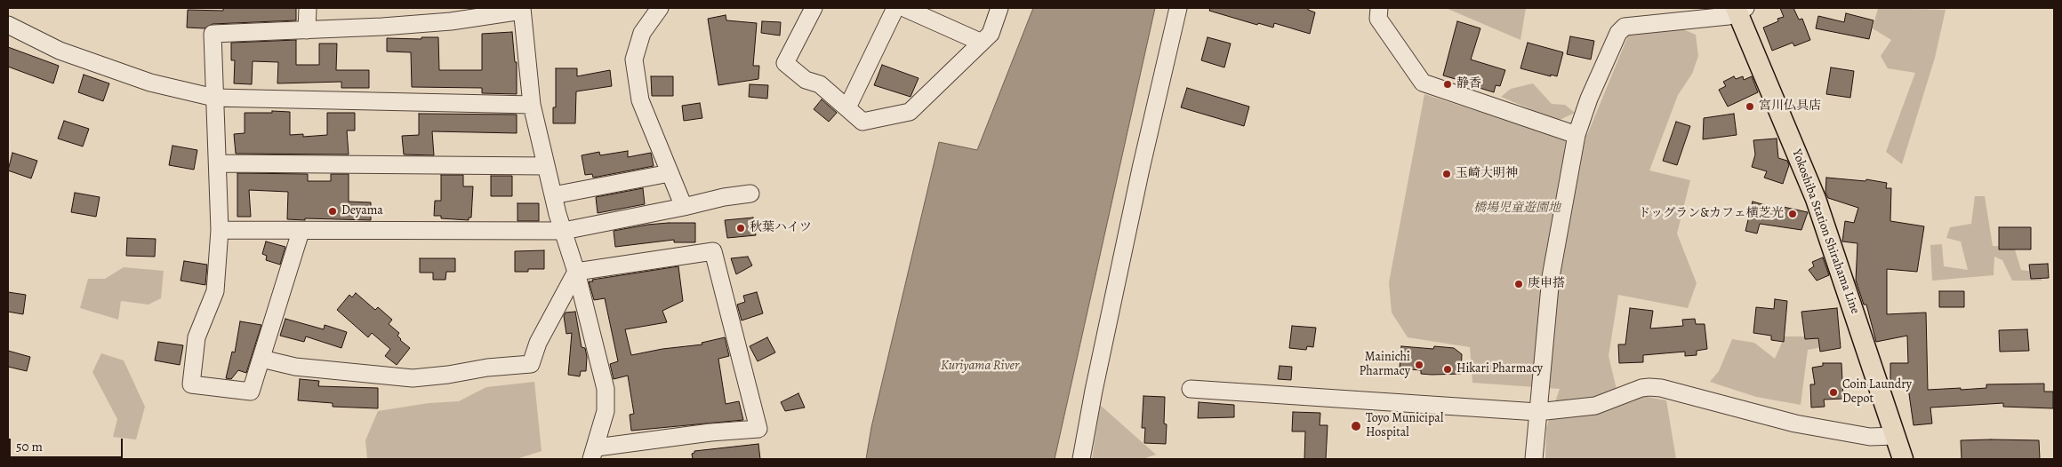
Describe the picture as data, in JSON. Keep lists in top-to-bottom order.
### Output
{
  "streets": {
    "main road": ["Yokoshiba Station Shirahama Line"]
  },
  "water": ["Kuriyama River"],
  "parks": ["橋場児童遊園地"],
  "places": [
    "静香",
    "宮川仏具店",
    "玉崎大明神",
    "Deyama",
    "ドッグラン&カフェ横芝光",
    "秋葉ハイツ",
    "庚申搭",
    "Mainichi Pharmacy",
    "Hikari Pharmacy",
    "Coin Laundry Depot",
    "Toyo Municipal Hospital"
  ],
  "scale_bar": "50 m"
}
